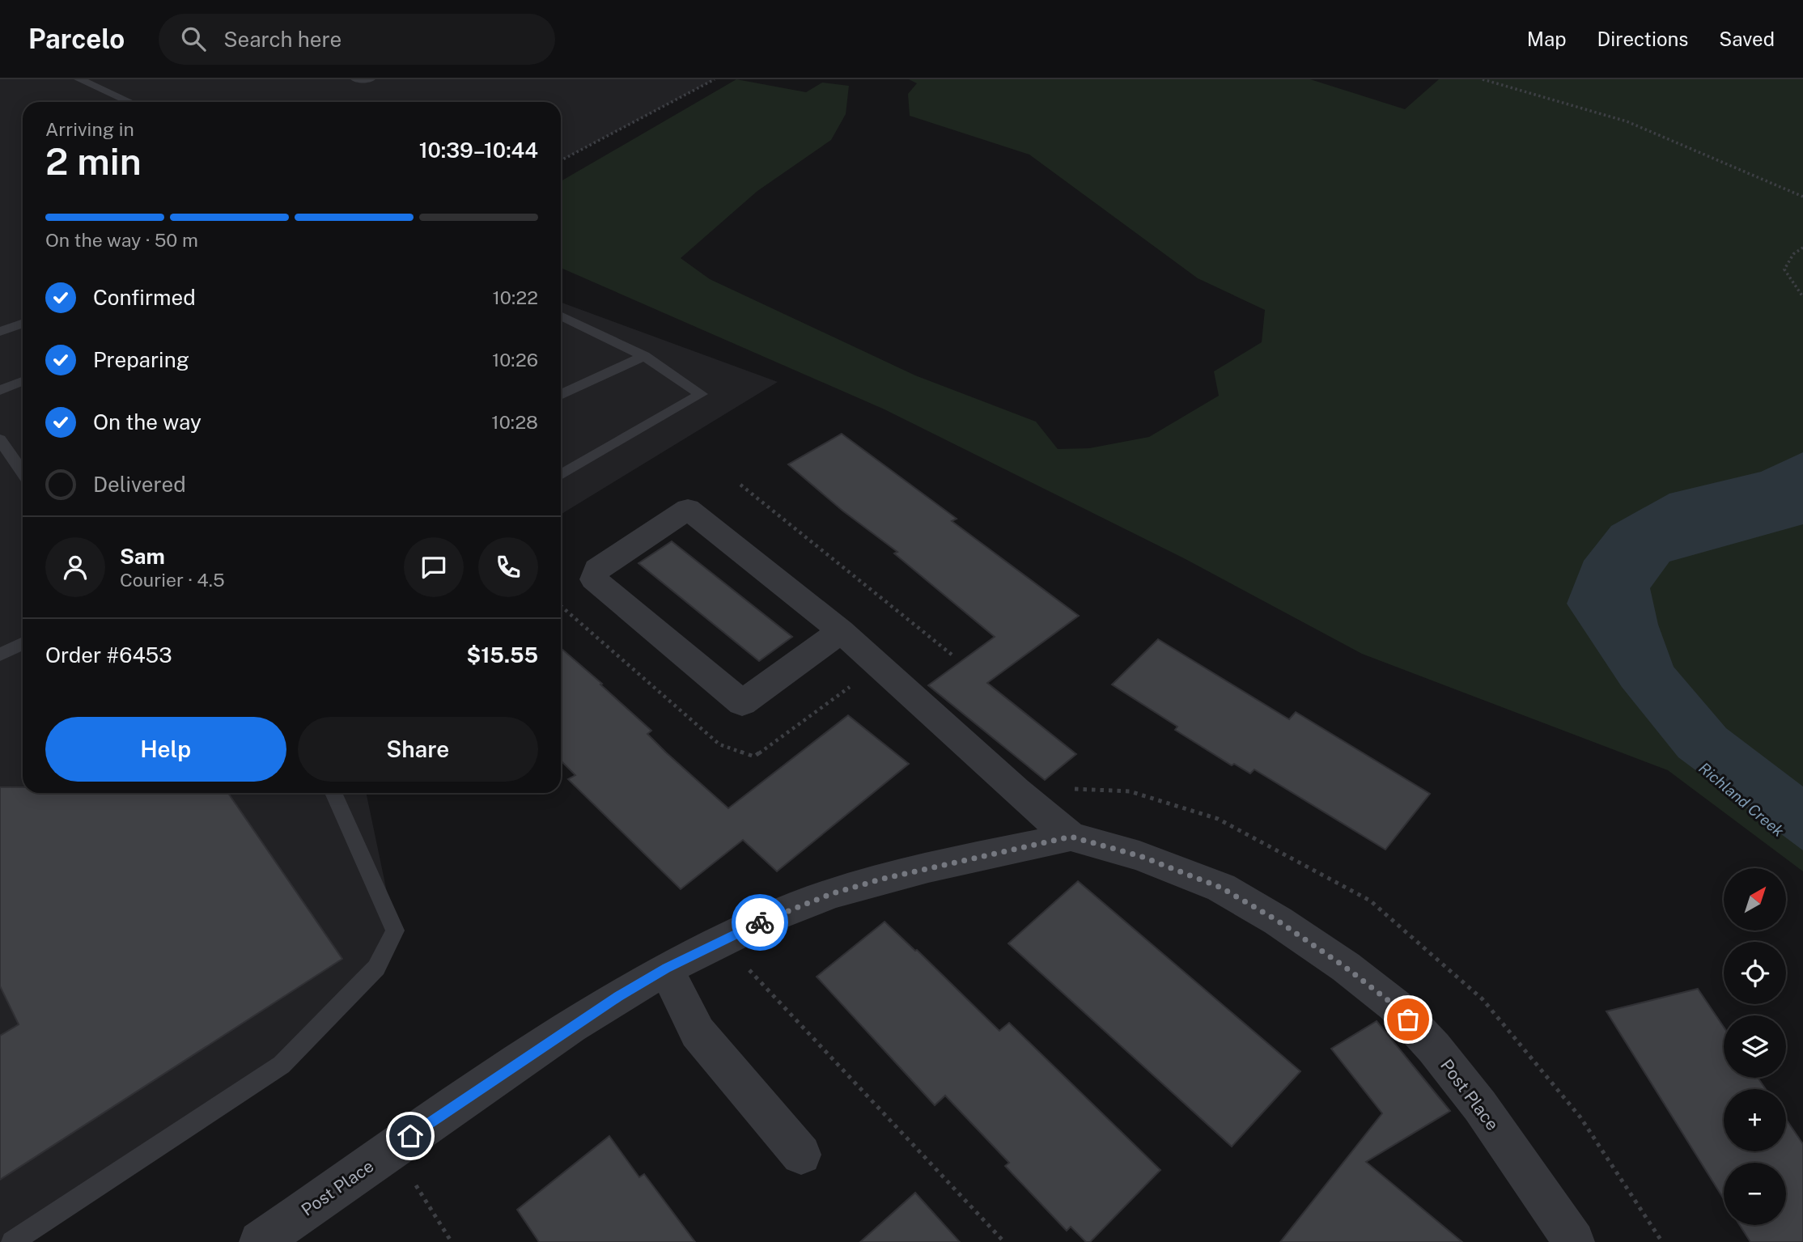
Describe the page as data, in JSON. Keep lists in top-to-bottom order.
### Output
{
  "streets": {
    "street": ["Post Place"]
  },
  "water": ["Richland Creek"],
  "north": "top right",
  "page": {
    "header": "Parcelo",
    "search": "Search here",
    "nav": ["Map", "Directions", "Saved"],
    "heading": ["2 min", "Arriving in", "10:39–10:44"],
    "panel": [
      "Sam",
      "Courier · 4.5",
      "Order #6453",
      "$15.55"
    ],
    "bar": "On the way · 50 m",
    "list": [
      ["Confirmed", "10:22"],
      ["Preparing", "10:26"],
      ["On the way", "10:28"],
      "Delivered"
    ],
    "buttons": ["Help", "Share"],
    "map_buttons": ["+", "−"]
  }
}
